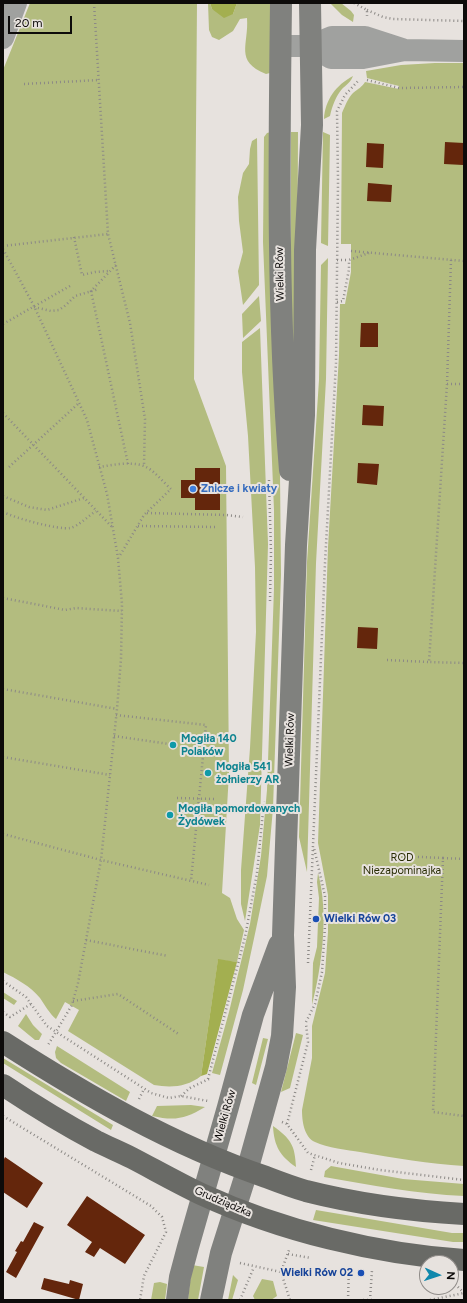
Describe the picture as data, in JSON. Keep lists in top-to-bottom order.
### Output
{
  "streets": {
    "main road": ["Grudziądzka"],
    "street": ["Wielki Rów"]
  },
  "crossings": [
    ["Wielki Rów", "Grudziądzka"]
  ],
  "parks": ["ROD Niezapominajka"],
  "places": [
    "Znicze i kwiaty",
    "Mogiła 140 Polaków",
    "Mogiła 541 żołnierzy AR",
    "Mogiła pomordowanych Żydówek",
    "Wielki Rów 03",
    "Wielki Rów 02"
  ],
  "scale_bar": "20 m",
  "north": "right"
}
